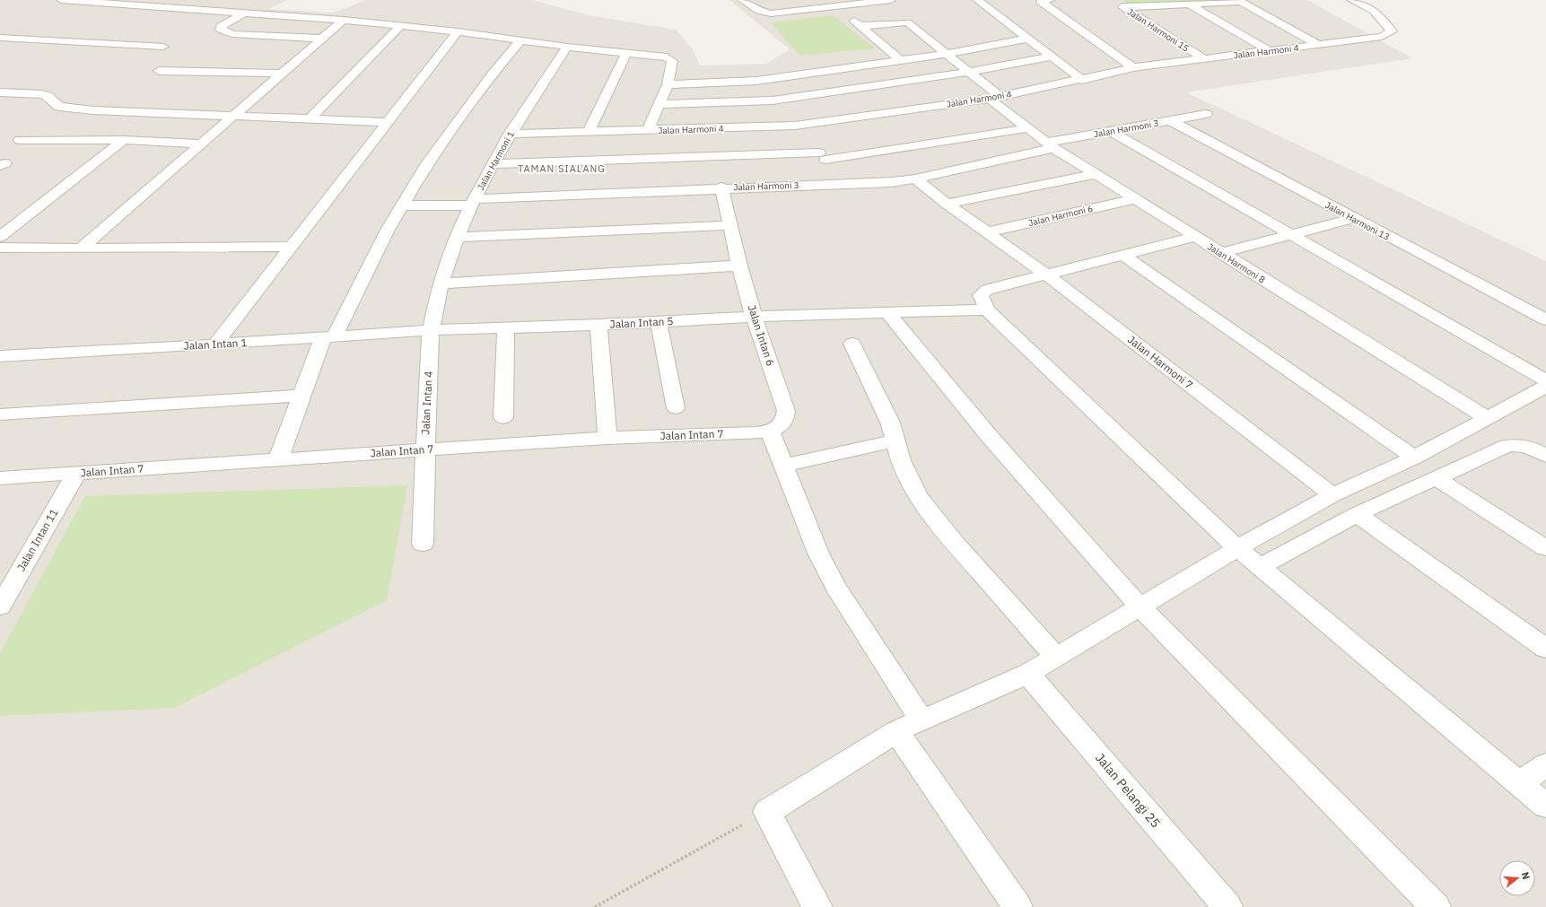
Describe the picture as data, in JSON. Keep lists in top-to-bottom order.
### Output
{
  "streets": {
    "street": [
      "Jalan Harmoni 15",
      "Jalan Harmoni 4",
      "Jalan Harmoni 3",
      "Jalan Harmoni 1",
      "Jalan Harmoni 6",
      "Jalan Harmoni 13",
      "Jalan Harmoni 8",
      "Jalan Intan 5",
      "Jalan Intan 6",
      "Jalan Intan 1",
      "Jalan Harmoni 7",
      "Jalan Intan 4",
      "Jalan Intan 7",
      "Jalan Intan 11",
      "Jalan Pelangi 25"
    ]
  },
  "crossings": [
    ["Jalan Harmoni 15", "Jalan Harmoni 4"],
    ["Jalan Harmoni 4", "Jalan Harmoni 1"],
    ["Jalan Harmoni 4", "Jalan Harmoni 8"],
    ["Jalan Harmoni 3", "Jalan Harmoni 1"],
    ["Jalan Harmoni 3", "Jalan Harmoni 13"],
    ["Jalan Harmoni 3", "Jalan Harmoni 8"],
    ["Jalan Harmoni 3", "Jalan Intan 6"],
    ["Jalan Harmoni 3", "Jalan Harmoni 7"],
    ["Jalan Harmoni 1", "Jalan Intan 4"],
    ["Jalan Harmoni 6", "Jalan Harmoni 8"],
    ["Jalan Harmoni 6", "Jalan Harmoni 7"],
    ["Jalan Intan 5", "Jalan Intan 6"],
    ["Jalan Intan 5", "Jalan Intan 1"],
    ["Jalan Intan 5", "Jalan Intan 7"],
    ["Jalan Intan 6", "Jalan Intan 7"],
    ["Jalan Intan 1", "Jalan Intan 4"],
    ["Jalan Intan 4", "Jalan Intan 7"],
    ["Jalan Intan 7", "Jalan Intan 11"]
  ],
  "districts": ["TAMAN SIALANG"],
  "north": "right"
}
